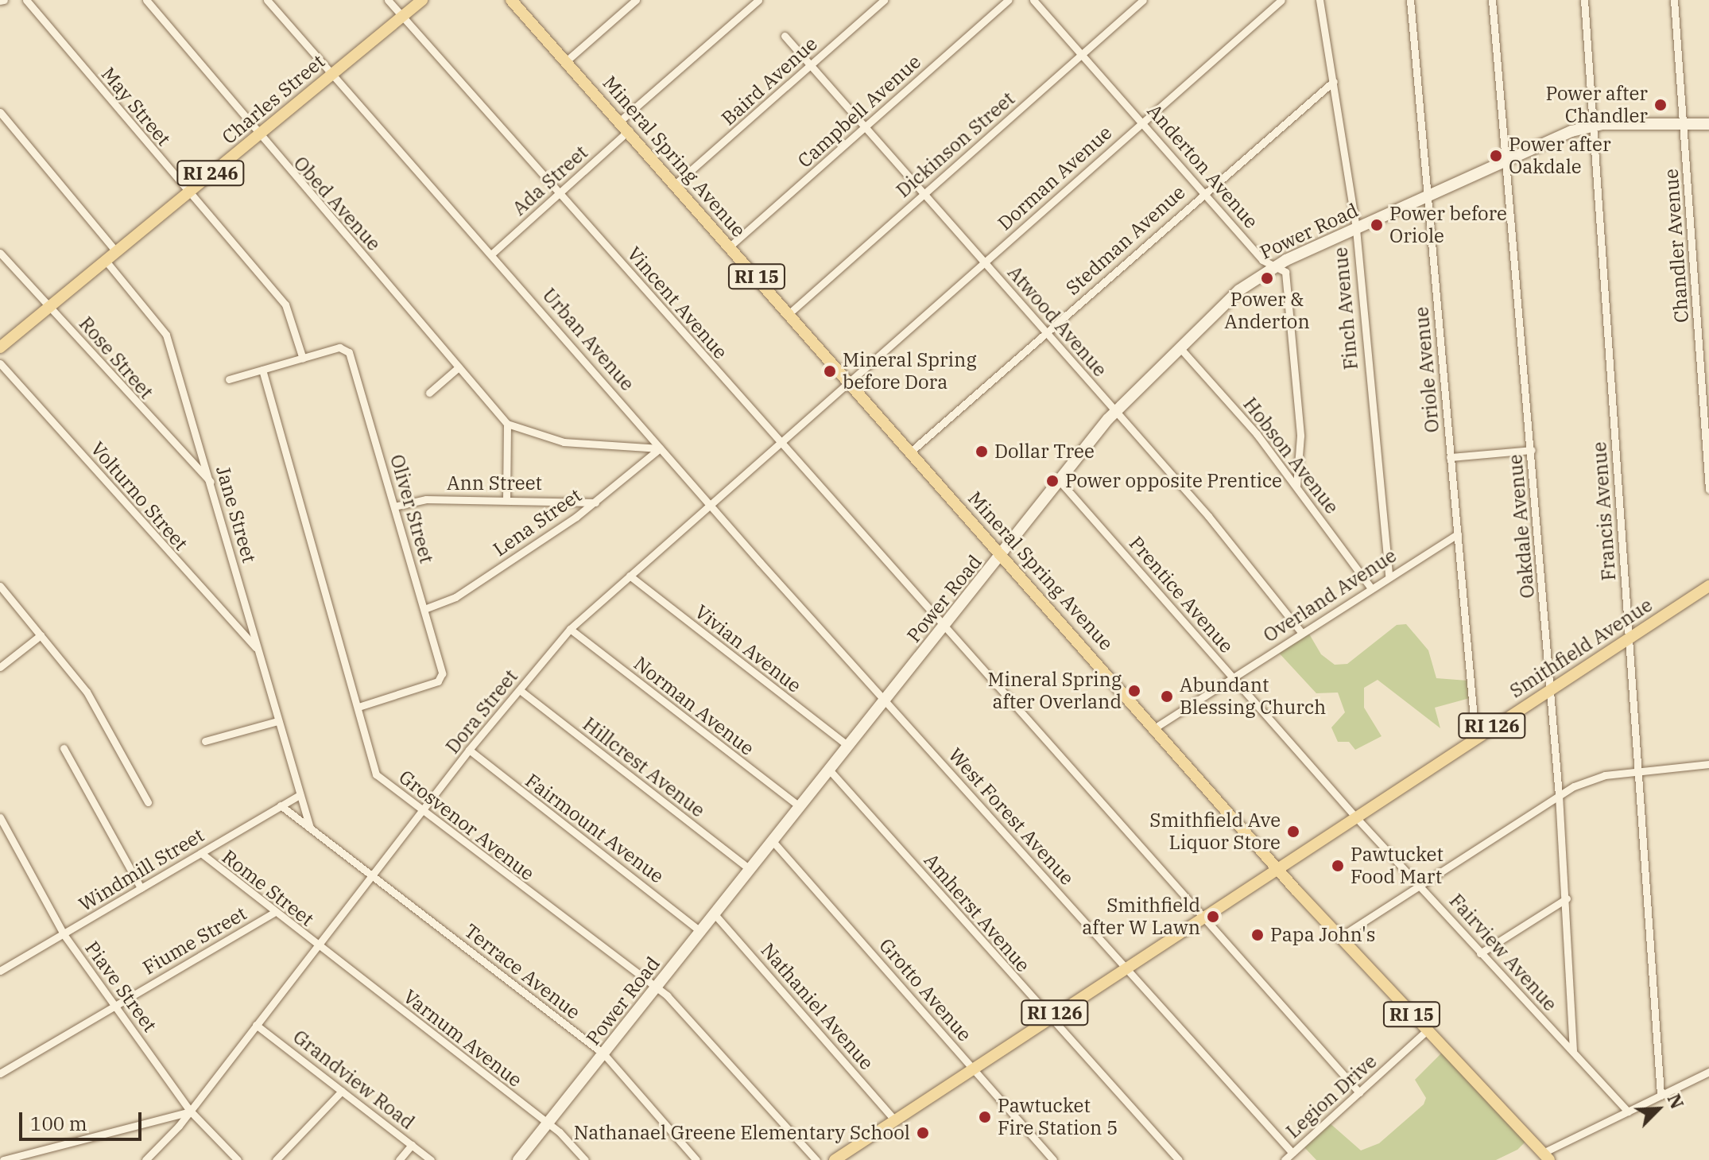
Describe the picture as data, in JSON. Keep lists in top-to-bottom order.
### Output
{
  "streets": {
    "main road": [
      "Charles Street",
      "Mineral Spring Avenue",
      "RI 246",
      "Power Road",
      "RI 15",
      "Smithfield Avenue",
      "RI 126"
    ],
    "street": [
      "Baird Avenue",
      "May Street",
      "Campbell Avenue",
      "Dickinson Street",
      "Anderton Avenue",
      "Dorman Avenue",
      "Ada Street",
      "Obed Avenue",
      "Stedman Avenue",
      "Chandler Avenue",
      "Vincent Avenue",
      "Finch Avenue",
      "Atwood Avenue",
      "Urban Avenue",
      "Rose Street",
      "Oriole Avenue",
      "Hobson Avenue",
      "Ann Street",
      "Volturno Street",
      "Oliver Street",
      "Francis Avenue",
      "Jane Street",
      "Lena Street",
      "Oakdale Avenue",
      "Prentice Avenue",
      "Overland Avenue",
      "Vivian Avenue",
      "Norman Avenue",
      "Dora Street",
      "Hillcrest Avenue",
      "West Forest Avenue",
      "Grosvenor Avenue",
      "Fairmount Avenue",
      "Windmill Street",
      "Rome Street",
      "Amherst Avenue",
      "Fiume Street",
      "Fairview Avenue",
      "Terrace Avenue",
      "Piave Street",
      "Grotto Avenue",
      "Nathaniel Avenue",
      "Varnum Avenue",
      "Grandview Road",
      "Legion Drive"
    ]
  },
  "crossings": [
    ["Baird Avenue", "Mineral Spring Avenue"],
    ["Baird Avenue", "Atwood Avenue"],
    ["Charles Street", "May Street"],
    ["Charles Street", "Obed Avenue"],
    ["Charles Street", "Vincent Avenue"],
    ["Charles Street", "Urban Avenue"],
    ["Charles Street", "Rose Street"],
    ["Charles Street", "Jane Street"],
    ["May Street", "Oliver Street"],
    ["Campbell Avenue", "Mineral Spring Avenue"],
    ["Campbell Avenue", "Atwood Avenue"],
    ["Dickinson Street", "Mineral Spring Avenue"],
    ["Dickinson Street", "Anderton Avenue"],
    ["Dickinson Street", "Atwood Avenue"],
    ["Mineral Spring Avenue", "Dorman Avenue"],
    ["Mineral Spring Avenue", "Ada Street"],
    ["Mineral Spring Avenue", "Power Road"],
    ["Mineral Spring Avenue", "Stedman Avenue"],
    ["Mineral Spring Avenue", "Overland Avenue"],
    ["Mineral Spring Avenue", "Smithfield Avenue"],
    ["Mineral Spring Avenue", "Dora Street"],
    ["Mineral Spring Avenue", "Legion Drive"],
    ["Anderton Avenue", "Dorman Avenue"],
    ["Anderton Avenue", "Power Road"],
    ["Anderton Avenue", "Stedman Avenue"],
    ["Anderton Avenue", "Hobson Avenue"],
    ["Dorman Avenue", "Atwood Avenue"],
    ["Dorman Avenue", "Dora Street"],
    ["Ada Street", "Vincent Avenue"],
    ["Ada Street", "Urban Avenue"],
    ["Power Road", "Chandler Avenue"],
    ["Power Road", "Vincent Avenue"],
    ["Power Road", "Finch Avenue"],
    ["Power Road", "Atwood Avenue"],
    ["Power Road", "Urban Avenue"],
    ["Power Road", "Oriole Avenue"],
    ["Power Road", "Hobson Avenue"],
    ["Power Road", "Francis Avenue"],
    ["Power Road", "Oakdale Avenue"],
    ["Power Road", "Prentice Avenue"],
    ["Power Road", "Vivian Avenue"],
    ["Power Road", "Norman Avenue"],
    ["Power Road", "Hillcrest Avenue"],
    ["Power Road", "West Forest Avenue"],
    ["Power Road", "Grosvenor Avenue"],
    ["Power Road", "Fairmount Avenue"],
    ["Power Road", "Amherst Avenue"],
    ["Power Road", "Terrace Avenue"],
    ["Power Road", "Grotto Avenue"],
    ["Power Road", "Nathaniel Avenue"],
    ["Power Road", "Varnum Avenue"],
    ["Stedman Avenue", "Finch Avenue"],
    ["Stedman Avenue", "Atwood Avenue"],
    ["Vincent Avenue", "Smithfield Avenue"],
    ["Vincent Avenue", "Dora Street"],
    ["Vincent Avenue", "Legion Drive"],
    ["Finch Avenue", "Overland Avenue"],
    ["Atwood Avenue", "Overland Avenue"],
    ["Urban Avenue", "Lena Street"],
    ["Urban Avenue", "Dora Street"],
    ["Urban Avenue", "West Forest Avenue"],
    ["Rose Street", "Jane Street"],
    ["Oriole Avenue", "Overland Avenue"],
    ["Oriole Avenue", "Smithfield Avenue"],
    ["Hobson Avenue", "Overland Avenue"],
    ["Ann Street", "Oliver Street"],
    ["Ann Street", "Lena Street"],
    ["Volturno Street", "Jane Street"],
    ["Oliver Street", "Lena Street"],
    ["Oliver Street", "Grosvenor Avenue"],
    ["Francis Avenue", "Smithfield Avenue"],
    ["Jane Street", "Windmill Street"],
    ["Oakdale Avenue", "Smithfield Avenue"],
    ["Oakdale Avenue", "Fairview Avenue"],
    ["Prentice Avenue", "Overland Avenue"],
    ["Prentice Avenue", "Smithfield Avenue"],
    ["Prentice Avenue", "Fairview Avenue"],
    ["Smithfield Avenue", "West Forest Avenue"],
    ["Smithfield Avenue", "Amherst Avenue"],
    ["Smithfield Avenue", "Fairview Avenue"],
    ["Smithfield Avenue", "Grotto Avenue"],
    ["Smithfield Avenue", "Nathaniel Avenue"],
    ["Vivian Avenue", "Dora Street"],
    ["Norman Avenue", "Dora Street"],
    ["Dora Street", "Hillcrest Avenue"],
    ["Dora Street", "Grosvenor Avenue"],
    ["Dora Street", "Fairmount Avenue"],
    ["Dora Street", "Rome Street"],
    ["Dora Street", "Terrace Avenue"],
    ["Dora Street", "Piave Street"],
    ["Dora Street", "Varnum Avenue"],
    ["Dora Street", "Grandview Road"],
    ["West Forest Avenue", "Legion Drive"],
    ["Windmill Street", "Rome Street"],
    ["Windmill Street", "Terrace Avenue"],
    ["Windmill Street", "Piave Street"],
    ["Rome Street", "Fiume Street"],
    ["Rome Street", "Varnum Avenue"],
    ["Fiume Street", "Piave Street"]
  ],
  "places": [
    "Power after Chandler",
    "Power after Oakdale",
    "Power before Oriole",
    "Power & Anderton",
    "Mineral Spring before Dora",
    "Dollar Tree",
    "Power opposite Prentice",
    "Mineral Spring after Overland",
    "Abundant Blessing Church",
    "Smithfield Ave Liquor Store",
    "Pawtucket Food Mart",
    "Smithfield after W Lawn",
    "Papa John's",
    "Pawtucket Fire Station 5",
    "Nathanael Greene Elementary School"
  ],
  "scale_bar": "100 m",
  "north": "top right"
}
